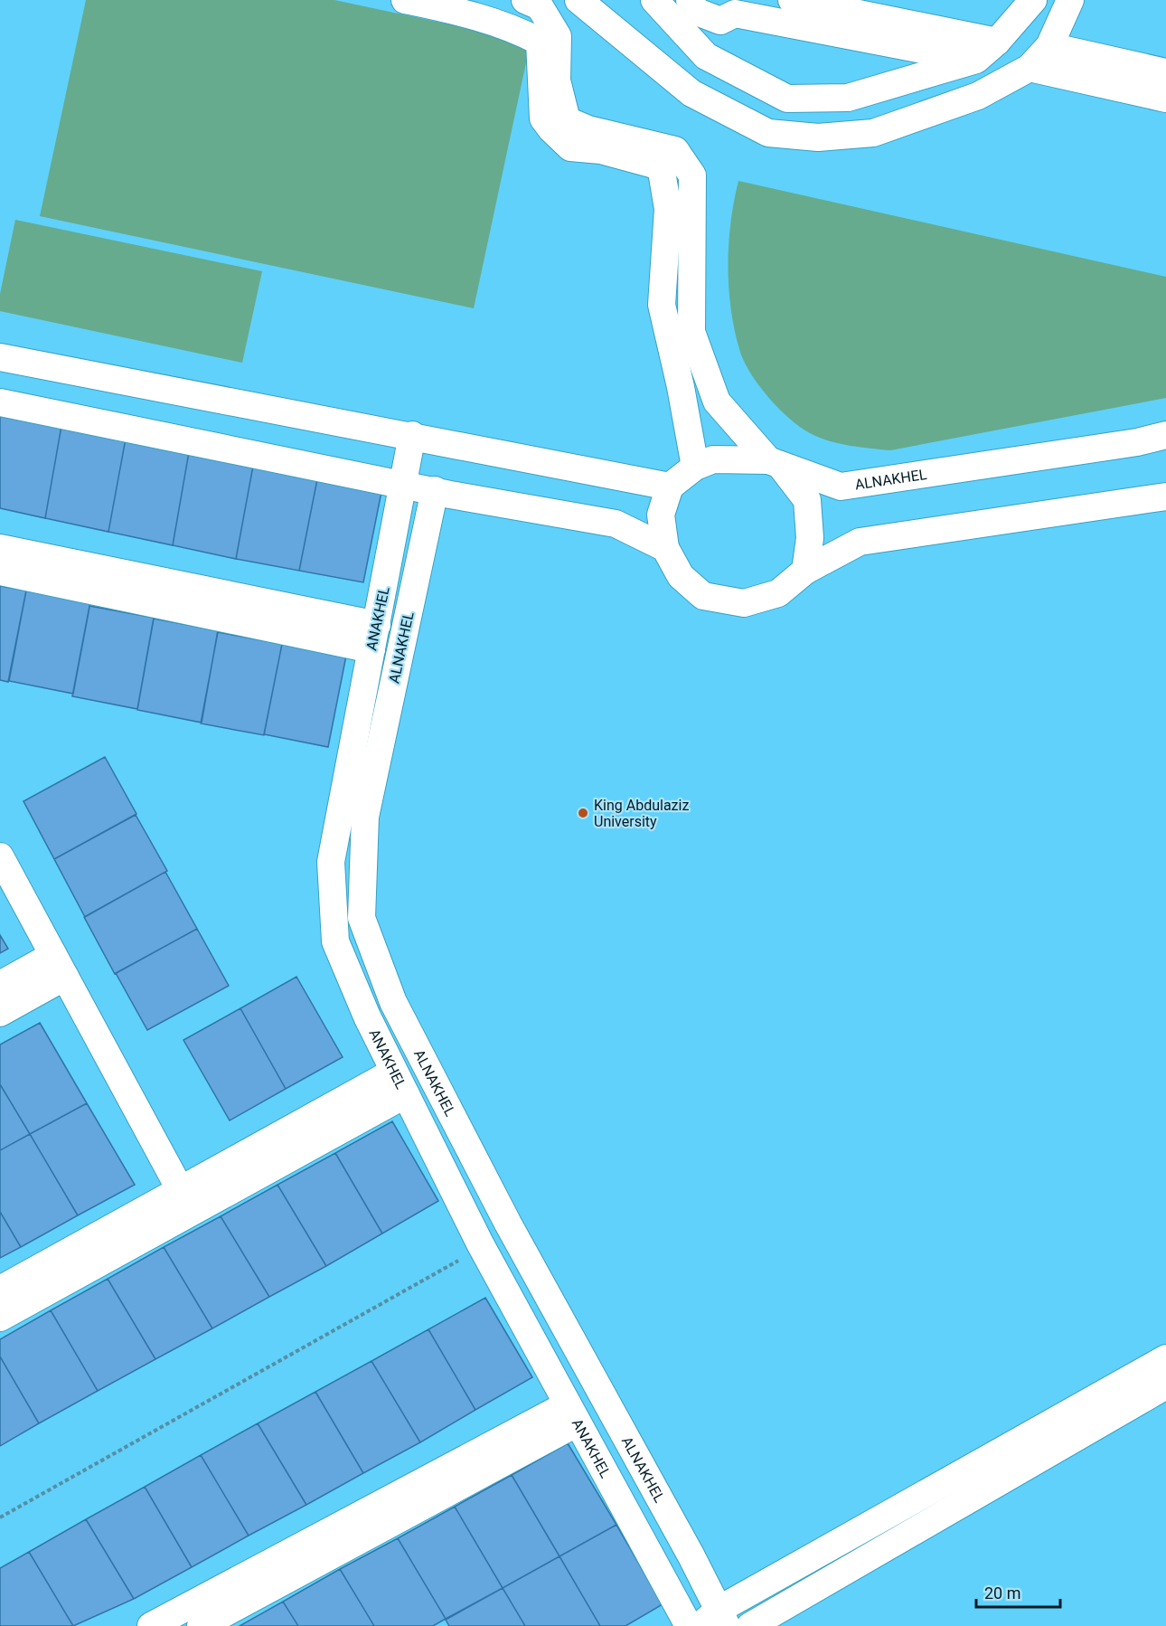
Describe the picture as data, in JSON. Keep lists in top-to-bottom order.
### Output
{
  "streets": {
    "street": ["ALNAKHEL", "ANAKHEL"]
  },
  "places": ["King Abdulaziz University"],
  "scale_bar": "20 m"
}
